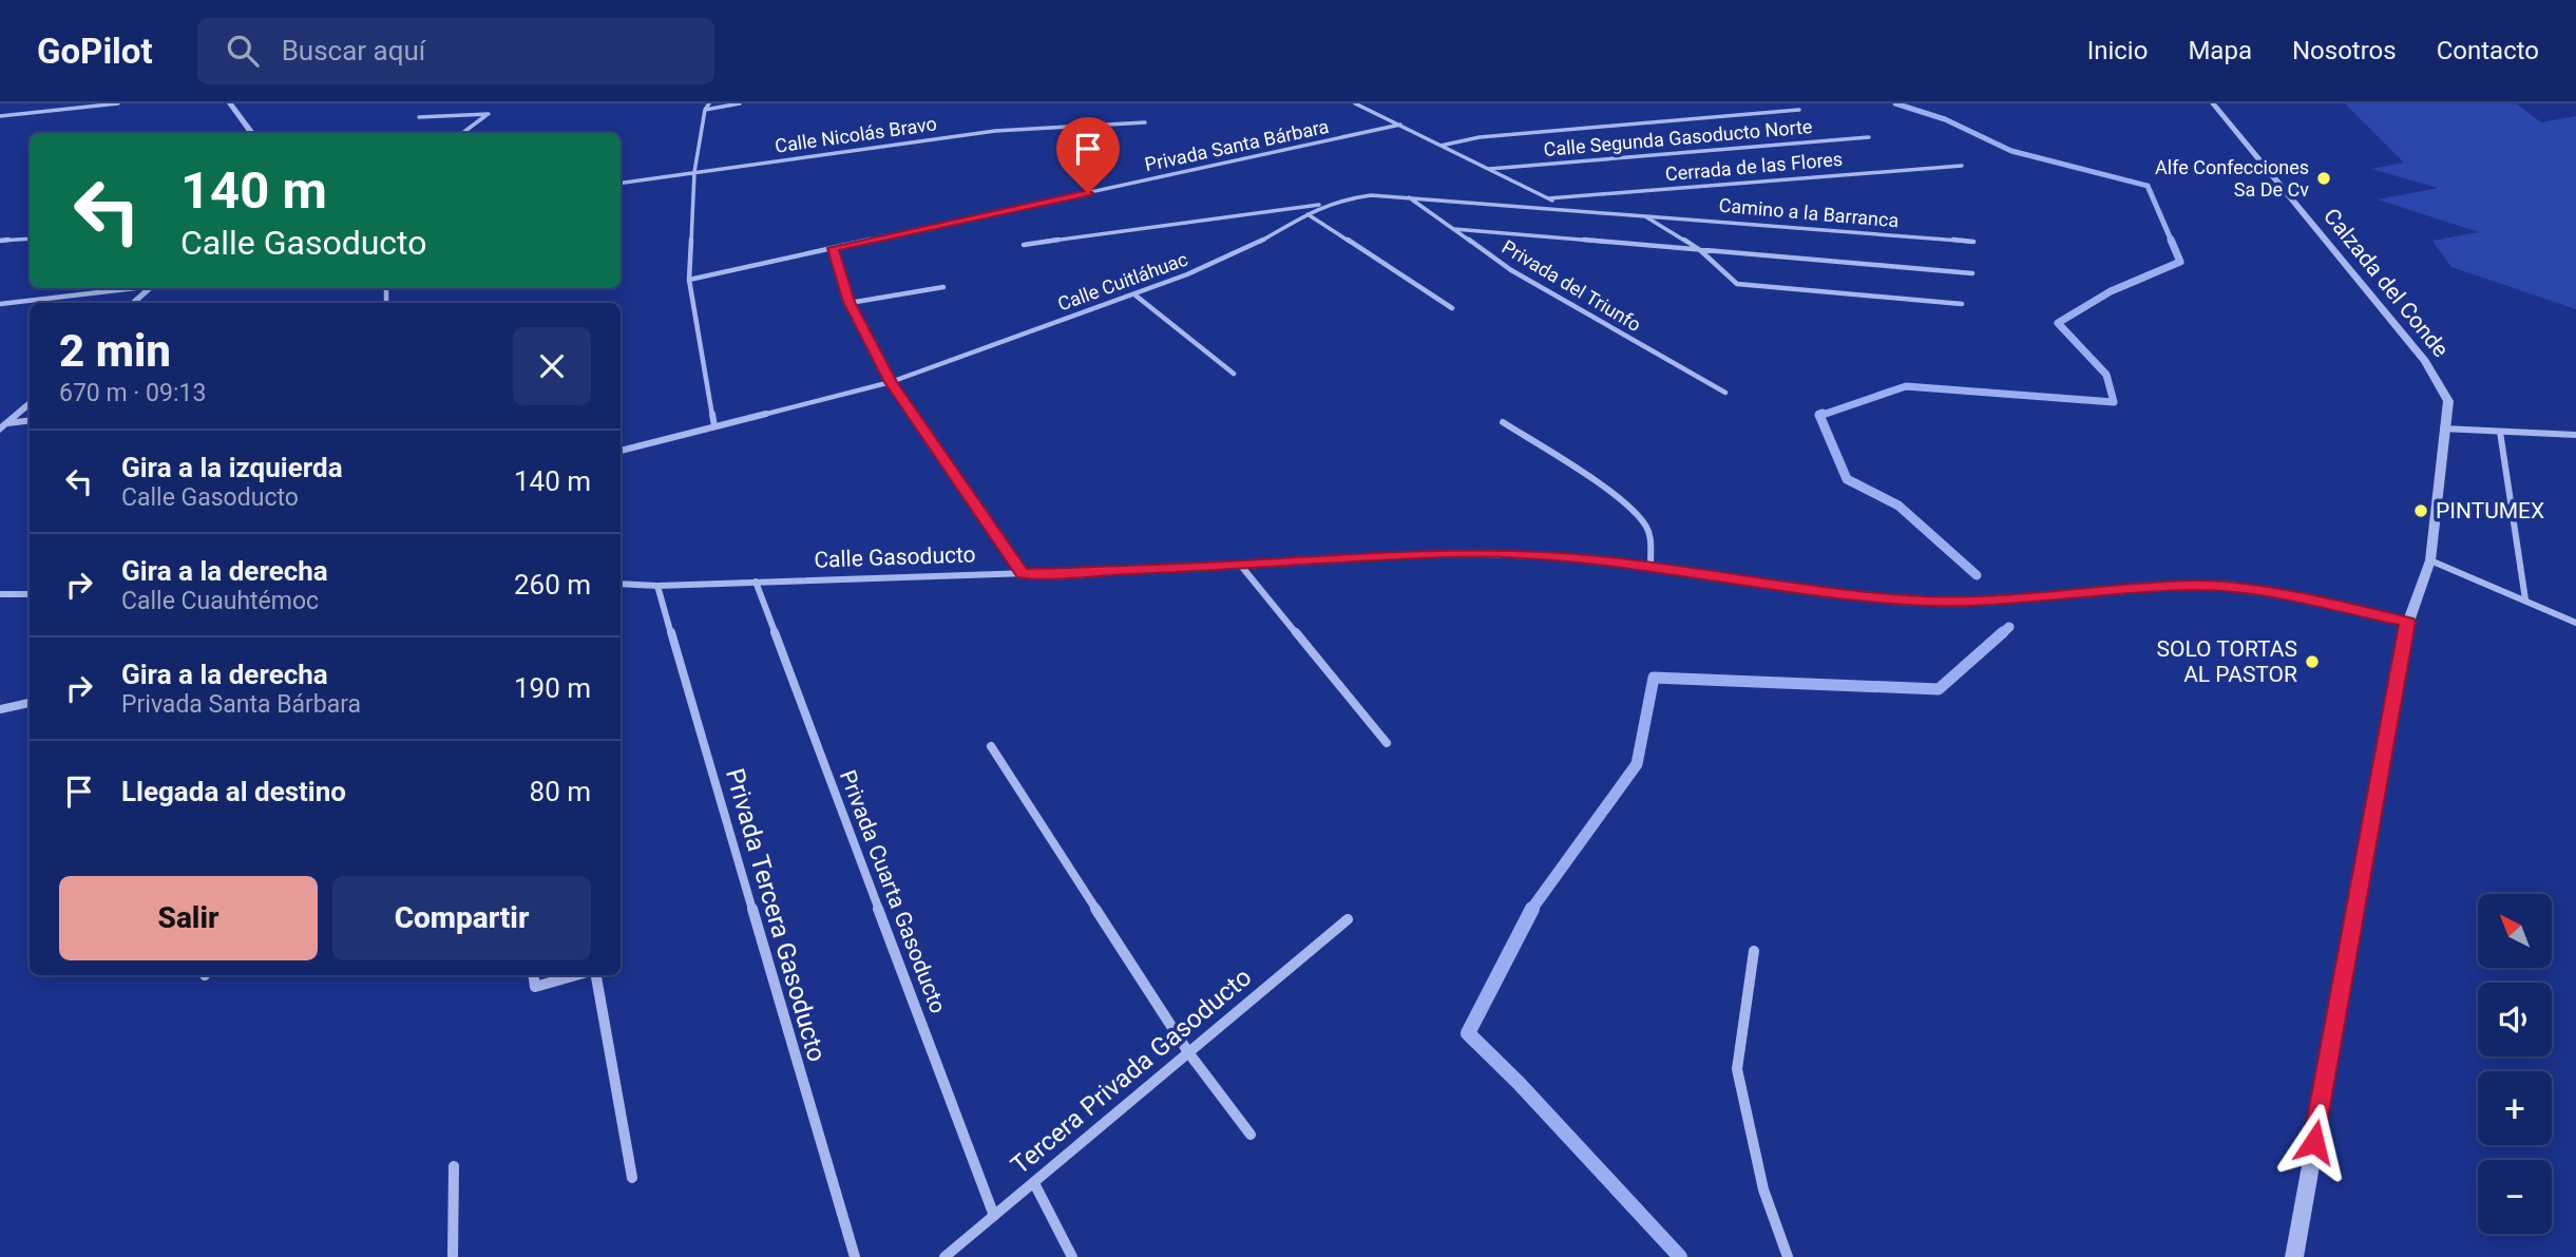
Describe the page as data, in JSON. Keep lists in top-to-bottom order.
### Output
{
  "streets": {
    "street": [
      "Calle Nicolás Bravo",
      "Calle Segunda Gasoducto Norte",
      "Privada Santa Bárbara",
      "Cerrada de las Flores",
      "Camino a la Barranca",
      "Calle Cuitláhuac",
      "Calzada del Conde",
      "Privada del Triunfo",
      "Calle Gasoducto",
      "Privada Cuarta Gasoducto",
      "Privada Tercera Gasoducto",
      "Tercera Privada Gasoducto"
    ]
  },
  "crossings": [
    ["Calle Segunda Gasoducto Norte", "Privada Santa Bárbara"],
    ["Calle Segunda Gasoducto Norte", "Cerrada de las Flores"],
    ["Calle Segunda Gasoducto Norte", "Calle Cuitláhuac"],
    ["Camino a la Barranca", "Calle Cuitláhuac"],
    ["Calle Cuitláhuac", "Privada del Triunfo"],
    ["Calzada del Conde", "Calle Gasoducto"],
    ["Calle Gasoducto", "Privada Cuarta Gasoducto"],
    ["Calle Gasoducto", "Privada Tercera Gasoducto"],
    ["Privada Cuarta Gasoducto", "Tercera Privada Gasoducto"]
  ],
  "places": ["Alfe Confecciones Sa De Cv", "PINTUMEX", "SOLO TORTAS AL PASTOR"],
  "north": "top left",
  "page": {
    "header": "GoPilot",
    "search": "Buscar aquí",
    "nav": [
      "Inicio",
      "Mapa",
      "Nosotros",
      "Contacto"
    ],
    "turn": ["140 m", "Calle Gasoducto"],
    "heading": ["2 min", "670 m · 09:13"],
    "list": [
      {
        "name": "Gira a la izquierda",
        "note": "Calle Gasoducto",
        "value": "140 m"
      },
      {
        "name": "Gira a la derecha",
        "note": "Calle Cuauhtémoc",
        "value": "260 m"
      },
      {
        "name": "Gira a la derecha",
        "note": "Privada Santa Bárbara",
        "value": "190 m"
      },
      {
        "name": "Llegada al destino",
        "value": "80 m"
      }
    ],
    "buttons": ["Salir", "Compartir"],
    "map_buttons": ["+", "−"]
  }
}
